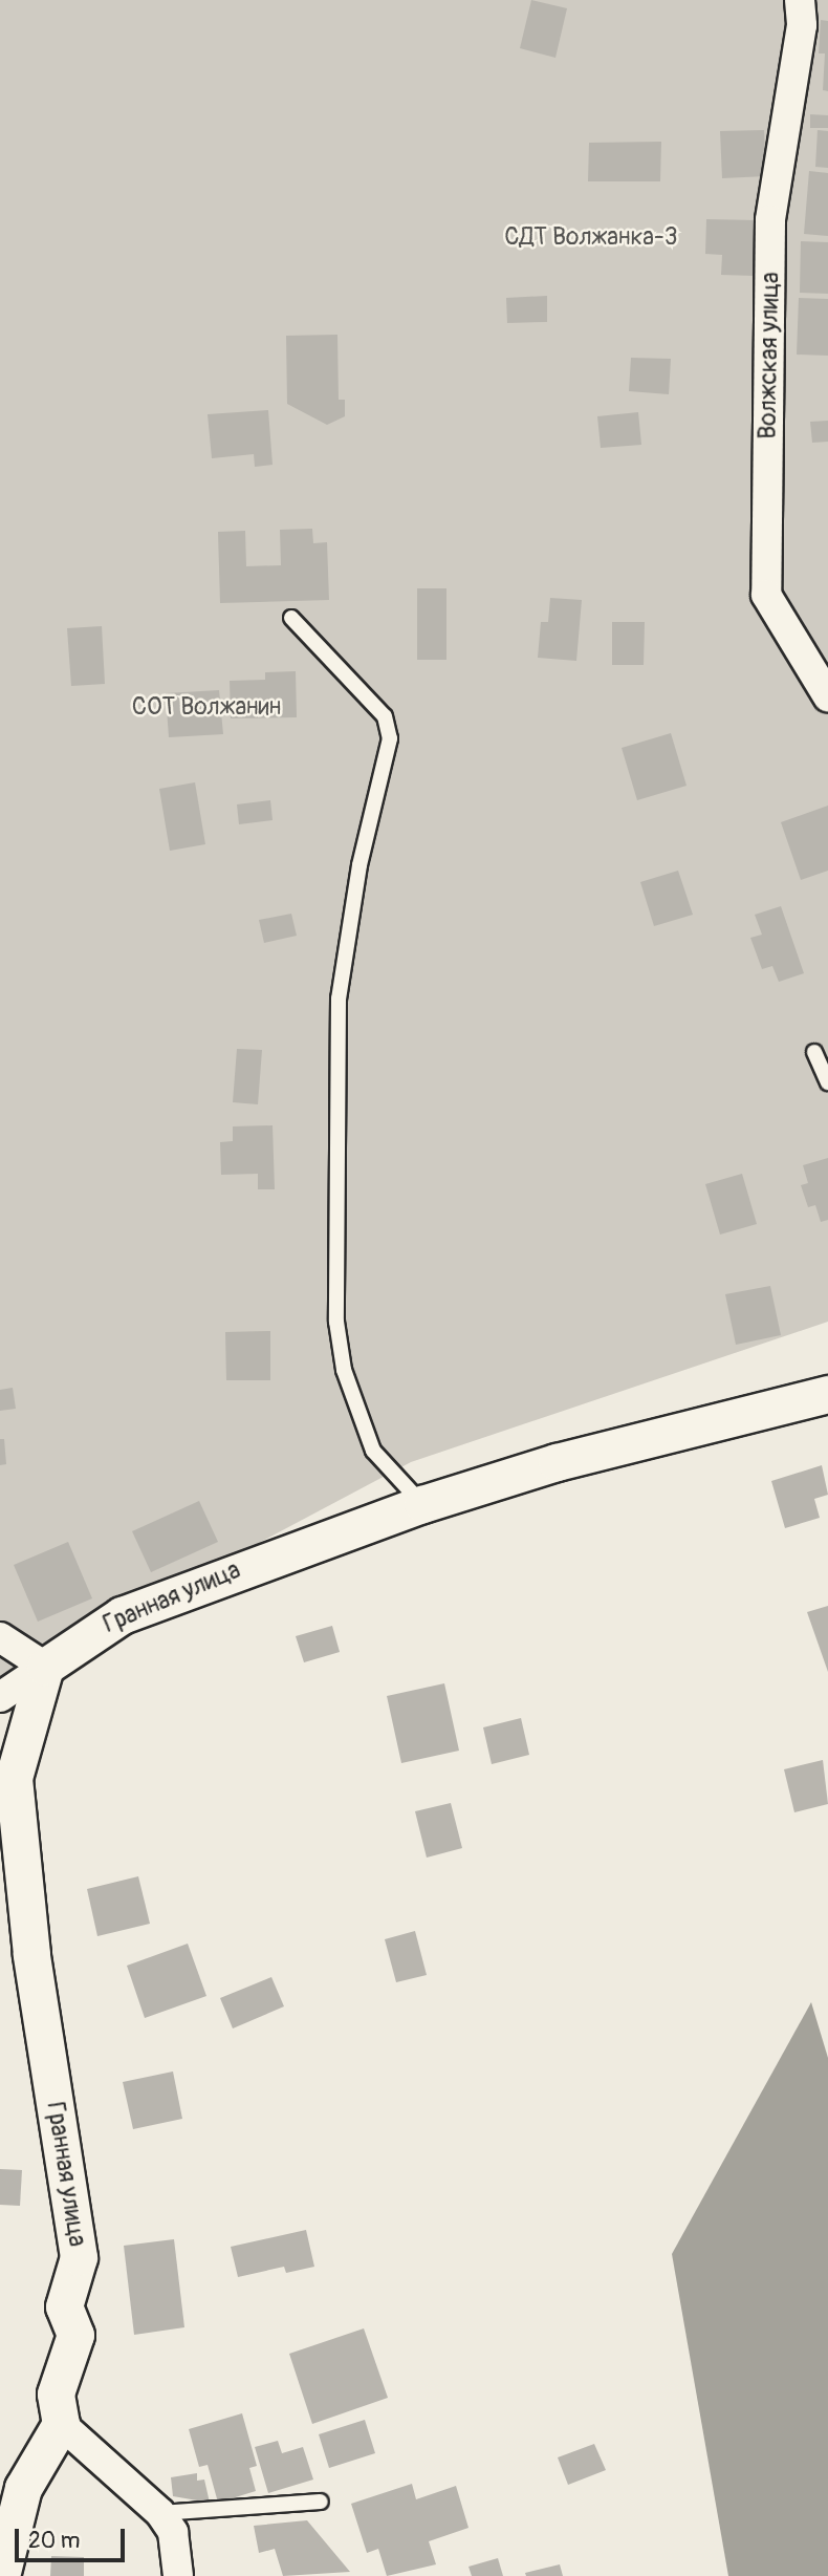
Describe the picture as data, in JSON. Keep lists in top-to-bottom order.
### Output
{
  "streets": {
    "street": ["Волжская улица", "Гранная улица"]
  },
  "parks": ["СДТ Волжанка-3", "СОТ Волжанин"],
  "scale_bar": "20 m"
}
